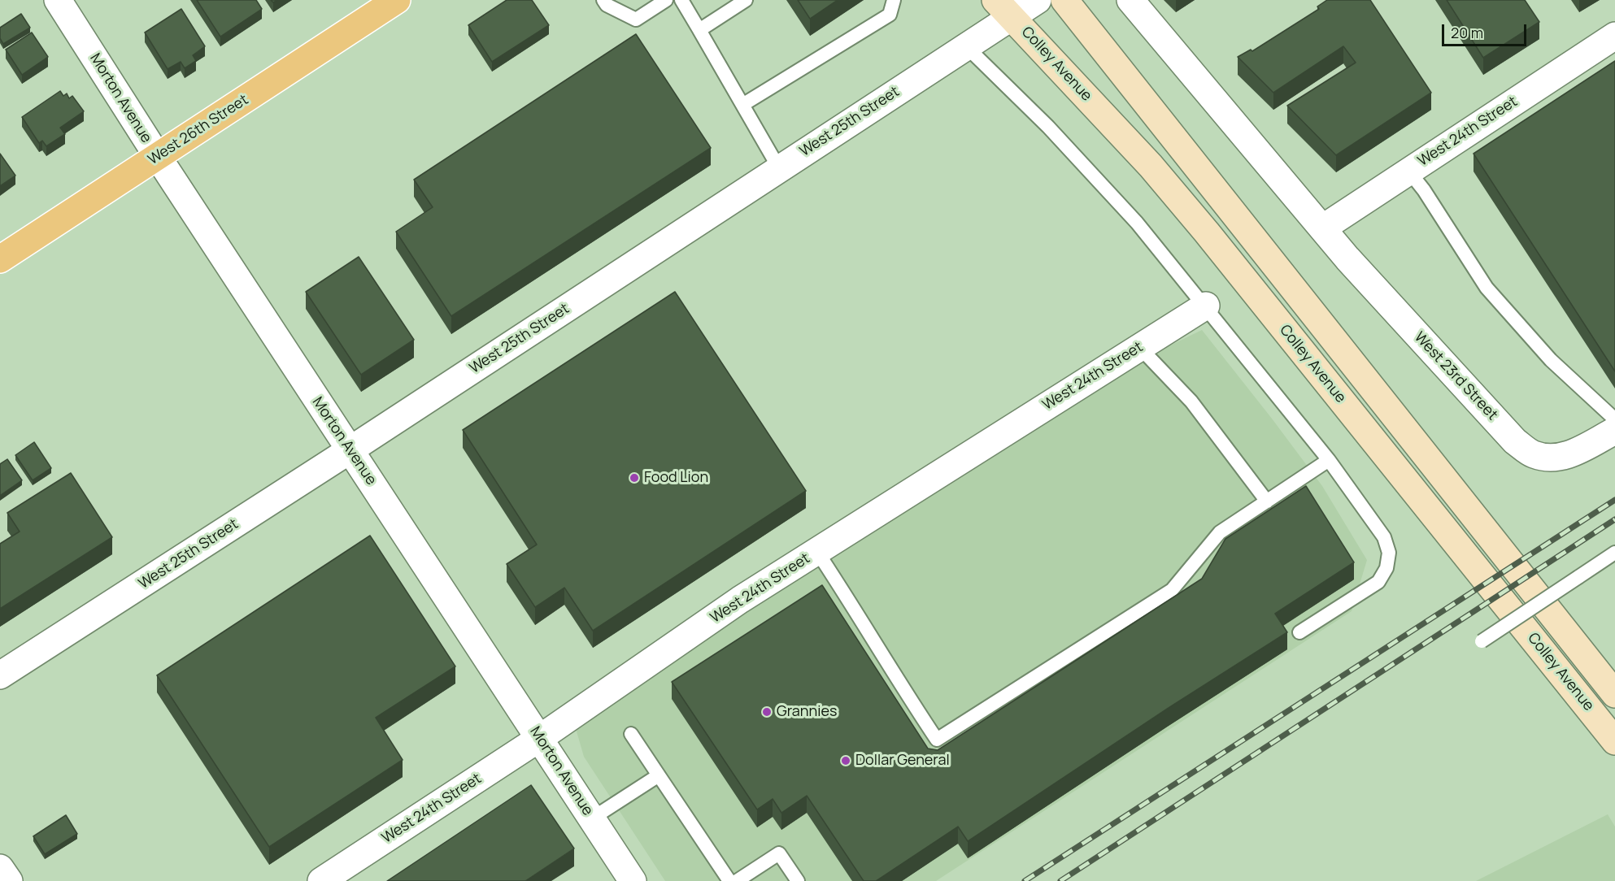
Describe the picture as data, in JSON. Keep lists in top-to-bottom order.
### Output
{
  "streets": {
    "main road": ["Colley Avenue", "West 26th Street"],
    "street": [
      "Morton Avenue",
      "West 25th Street",
      "West 24th Street",
      "West 23rd Street"
    ]
  },
  "crossings": [
    ["Colley Avenue", "West 25th Street"],
    ["Morton Avenue", "West 25th Street"],
    ["Morton Avenue", "West 26th Street"],
    ["Morton Avenue", "West 24th Street"],
    ["West 24th Street", "West 23rd Street"]
  ],
  "places": ["Food Lion", "Grannies", "Dollar General"],
  "scale_bar": "20 m"
}
